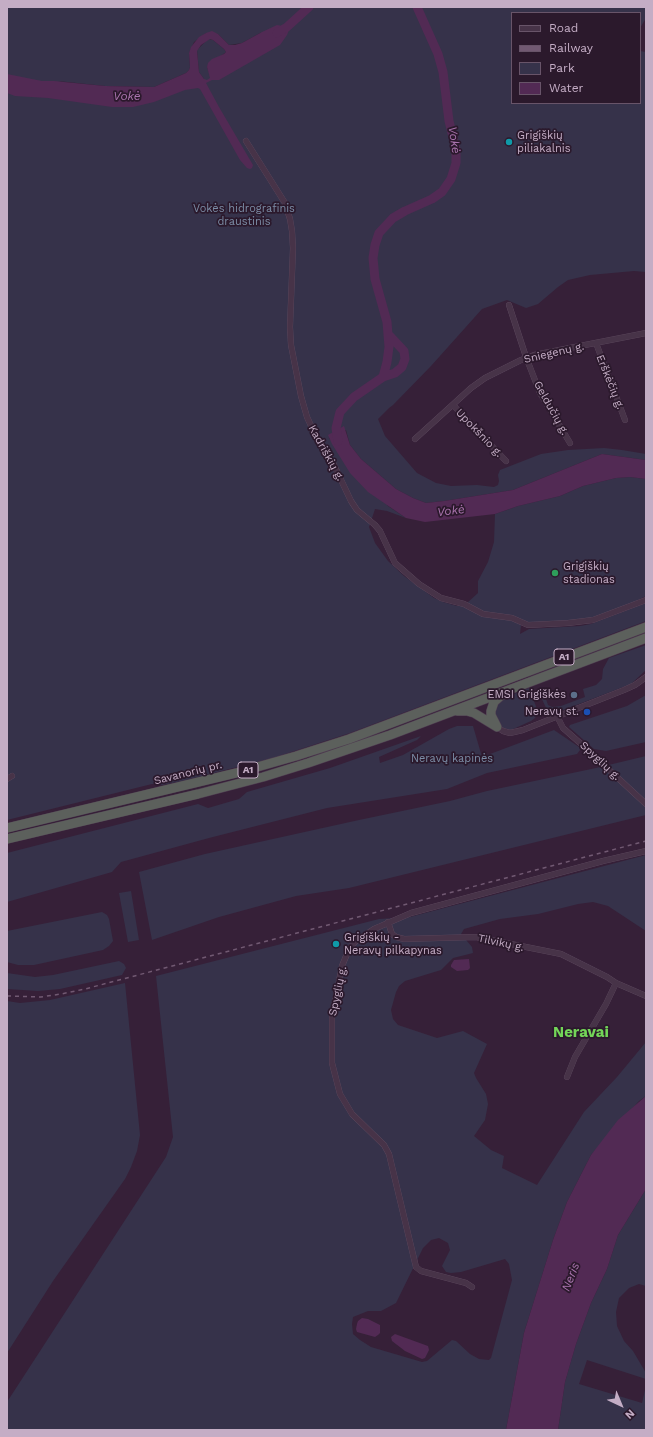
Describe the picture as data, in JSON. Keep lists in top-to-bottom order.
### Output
{
  "streets": {
    "highway": ["A1", "Savanorių pr."],
    "street": [
      "Sniegenų g.",
      "Erškėčių g.",
      "Geldučių g.",
      "Upokšnio g.",
      "Kadriškių g.",
      "Spyglių g.",
      "Tilvikų g."
    ]
  },
  "crossings": [
    ["Sniegenų g.", "Erškėčių g."],
    ["Sniegenų g.", "Geldučių g."],
    ["Sniegenų g.", "Upokšnio g."],
    ["A1", "Savanorių pr."],
    ["Spyglių g.", "Tilvikų g."]
  ],
  "districts": ["Neravai"],
  "water": ["Vokė", "Neris"],
  "parks": ["Vokės hidrografinis draustinis", "Neravų kapinės"],
  "places": [
    "Grigiškių piliakalnis",
    "Grigiškių stadionas",
    "EMSI Grigiškės",
    "Neravų st.",
    "Grigiškių - Neravų pilkapynas"
  ],
  "legend": [
    "Road",
    "Railway",
    "Park",
    "Water"
  ],
  "north": "bottom right"
}
